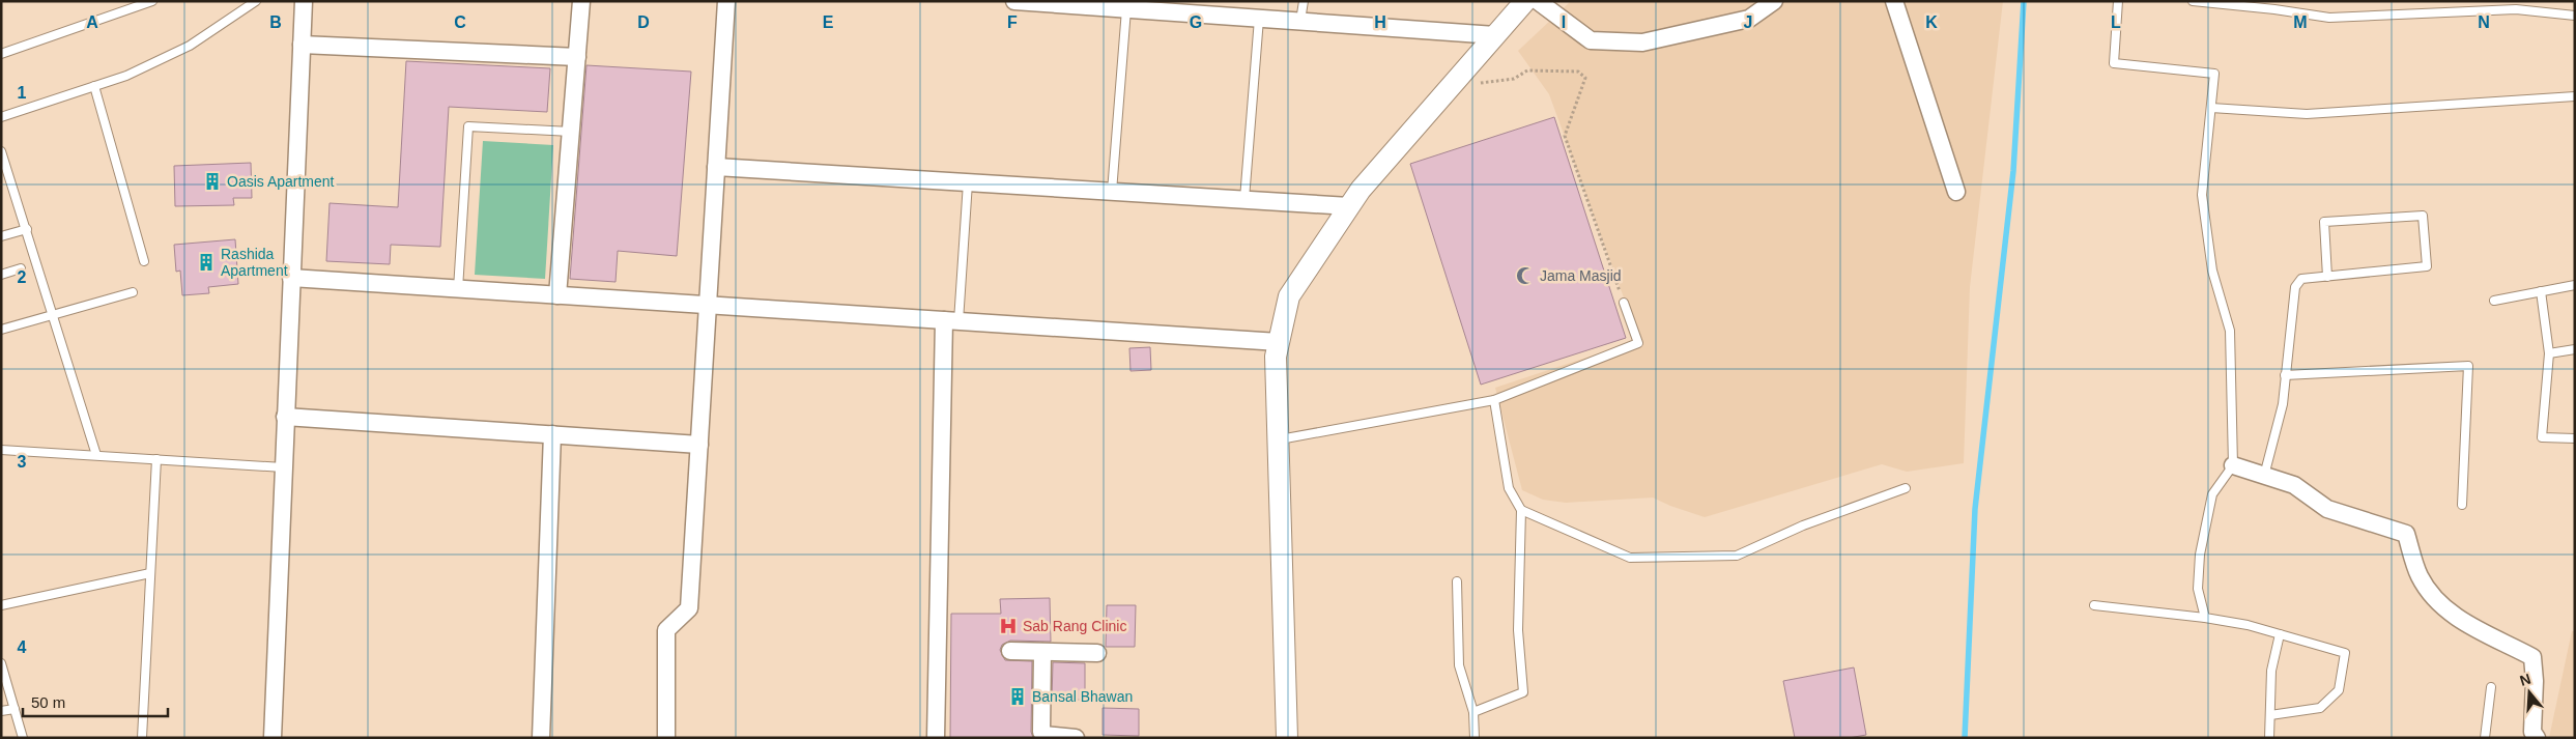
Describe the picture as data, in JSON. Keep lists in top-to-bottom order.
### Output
{
  "places": {
    "building": ["Oasis Apartment", "Rashida Apartment", "Bansal Bhawan"],
    "mosque": ["Jama Masjid"],
    "hospital": ["Sab Rang Clinic"]
  },
  "scale_bar": "50 m",
  "north": "top",
  "grid": {
    "columns": [
      "A",
      "B",
      "C",
      "D",
      "E",
      "F",
      "G",
      "H",
      "I",
      "J",
      "K",
      "L",
      "M",
      "N"
    ],
    "rows": [
      "1",
      "2",
      "3",
      "4"
    ]
  }
}
